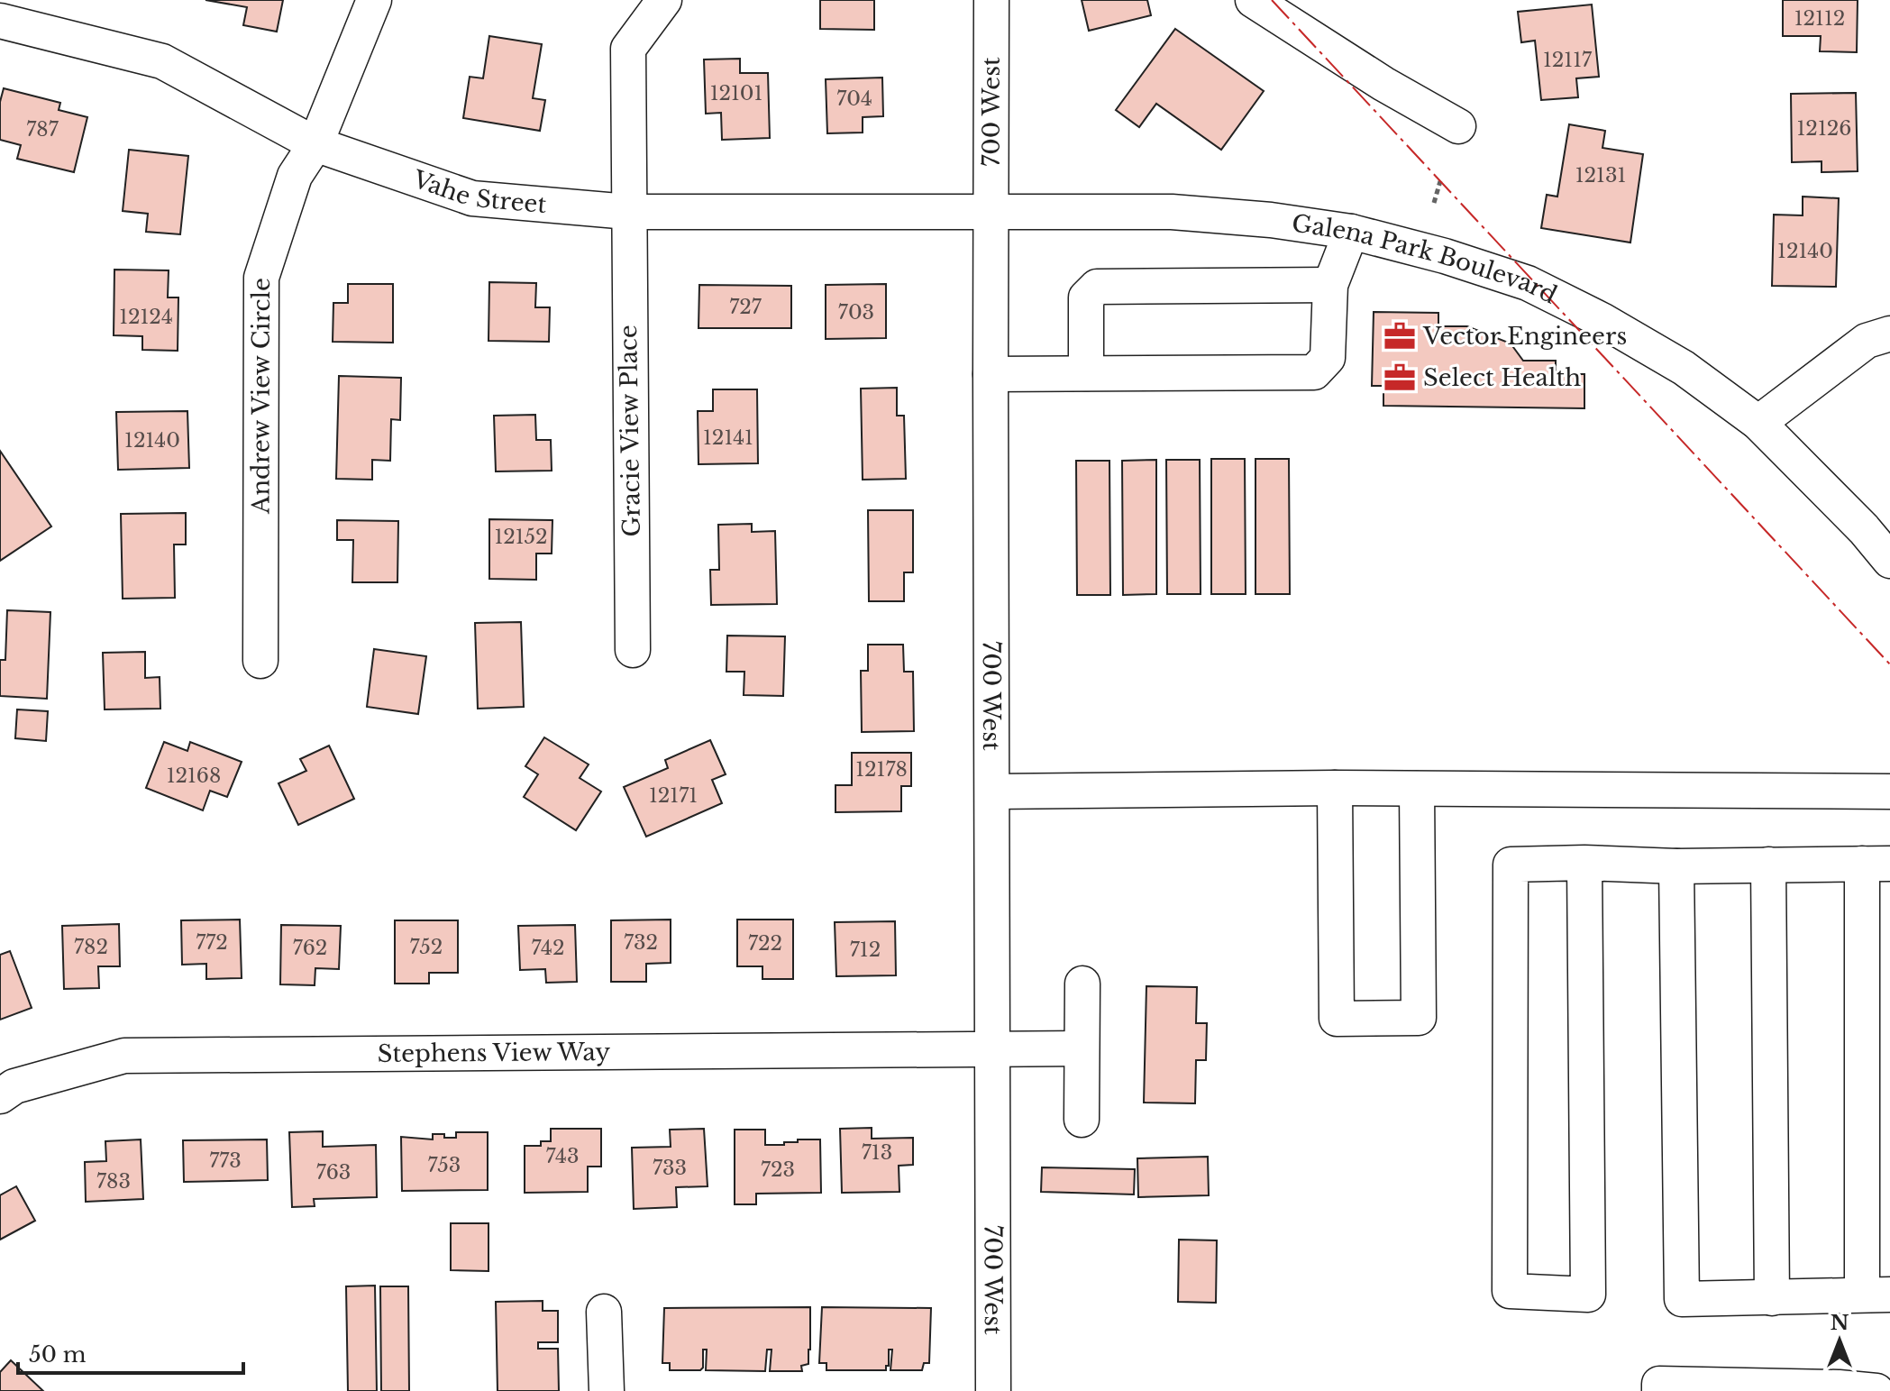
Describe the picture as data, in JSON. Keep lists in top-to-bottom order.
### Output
{
  "streets": {
    "street": [
      "700 West",
      "Vahe Street",
      "Galena Park Boulevard",
      "Andrew View Circle",
      "Gracie View Place",
      "Stephens View Way"
    ]
  },
  "crossings": [
    ["700 West", "Vahe Street"],
    ["700 West", "Galena Park Boulevard"],
    ["700 West", "Stephens View Way"],
    ["Vahe Street", "Galena Park Boulevard"],
    ["Vahe Street", "Andrew View Circle"],
    ["Vahe Street", "Gracie View Place"]
  ],
  "places": {
    "office": ["Vector Engineers", "Select Health"]
  },
  "house_numbers": [
    "12112",
    "12117",
    "12101",
    "704",
    "12126",
    "787",
    "12131",
    "12140",
    "727",
    "703",
    "12124",
    "12141",
    "12140",
    "12152",
    "12178",
    "12168",
    "12171",
    "772",
    "732",
    "722",
    "782",
    "752",
    "762",
    "742",
    "712",
    "713",
    "743",
    "773",
    "753",
    "733",
    "723",
    "763",
    "783"
  ],
  "scale_bar": "50 m",
  "north": "top"
}
